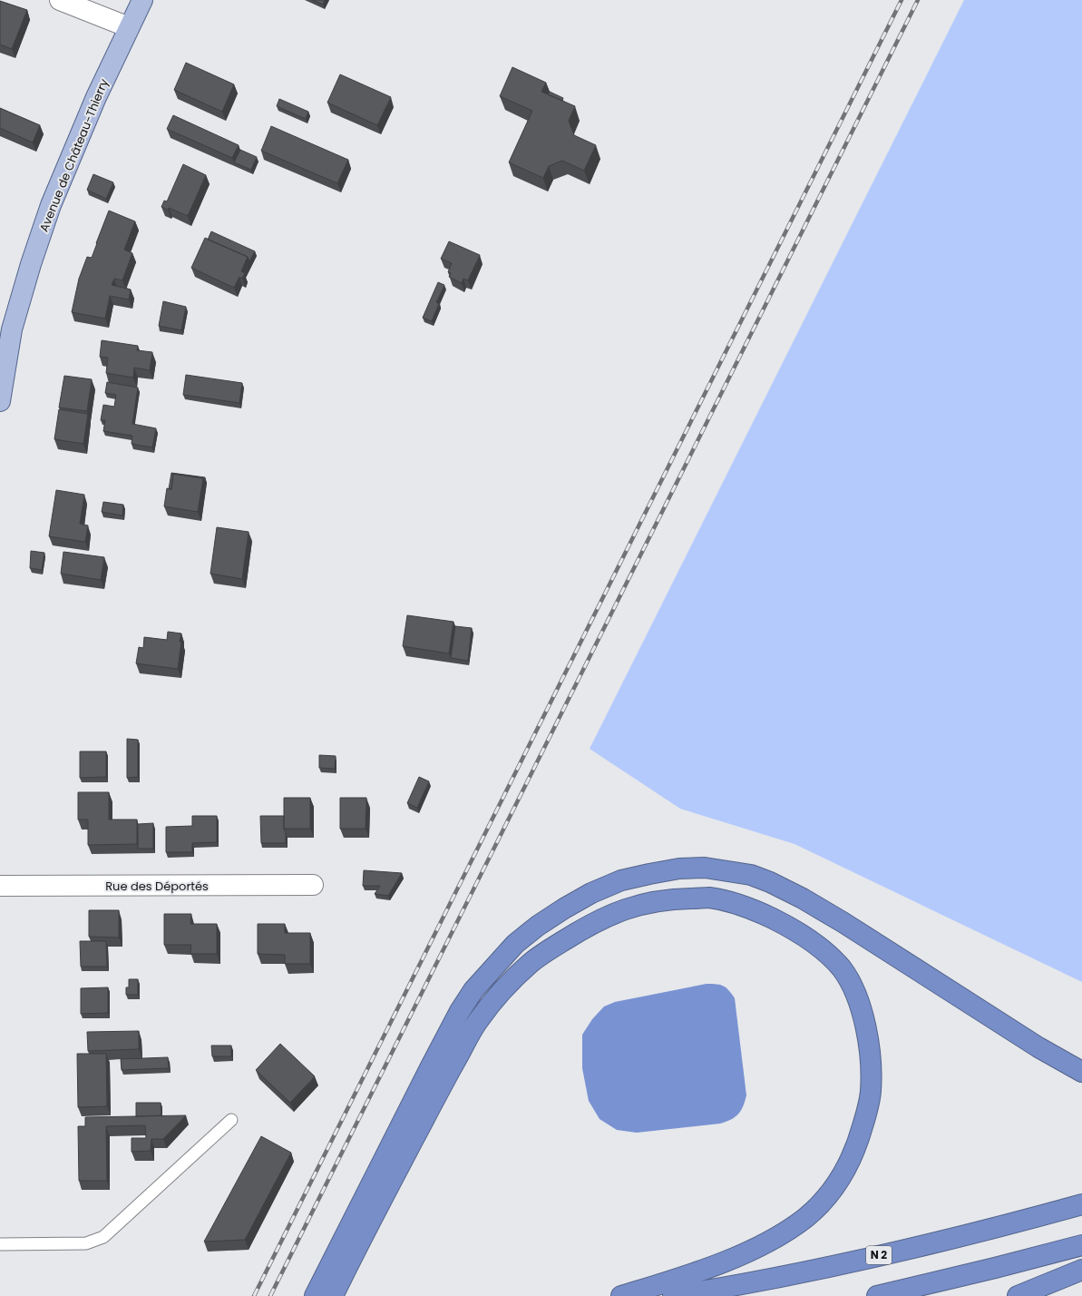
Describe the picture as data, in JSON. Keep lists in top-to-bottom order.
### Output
{
  "streets": {
    "highway": ["N 2"],
    "main road": ["Avenue de Château-Thierry"],
    "street": ["Rue des Déportés"]
  }
}
